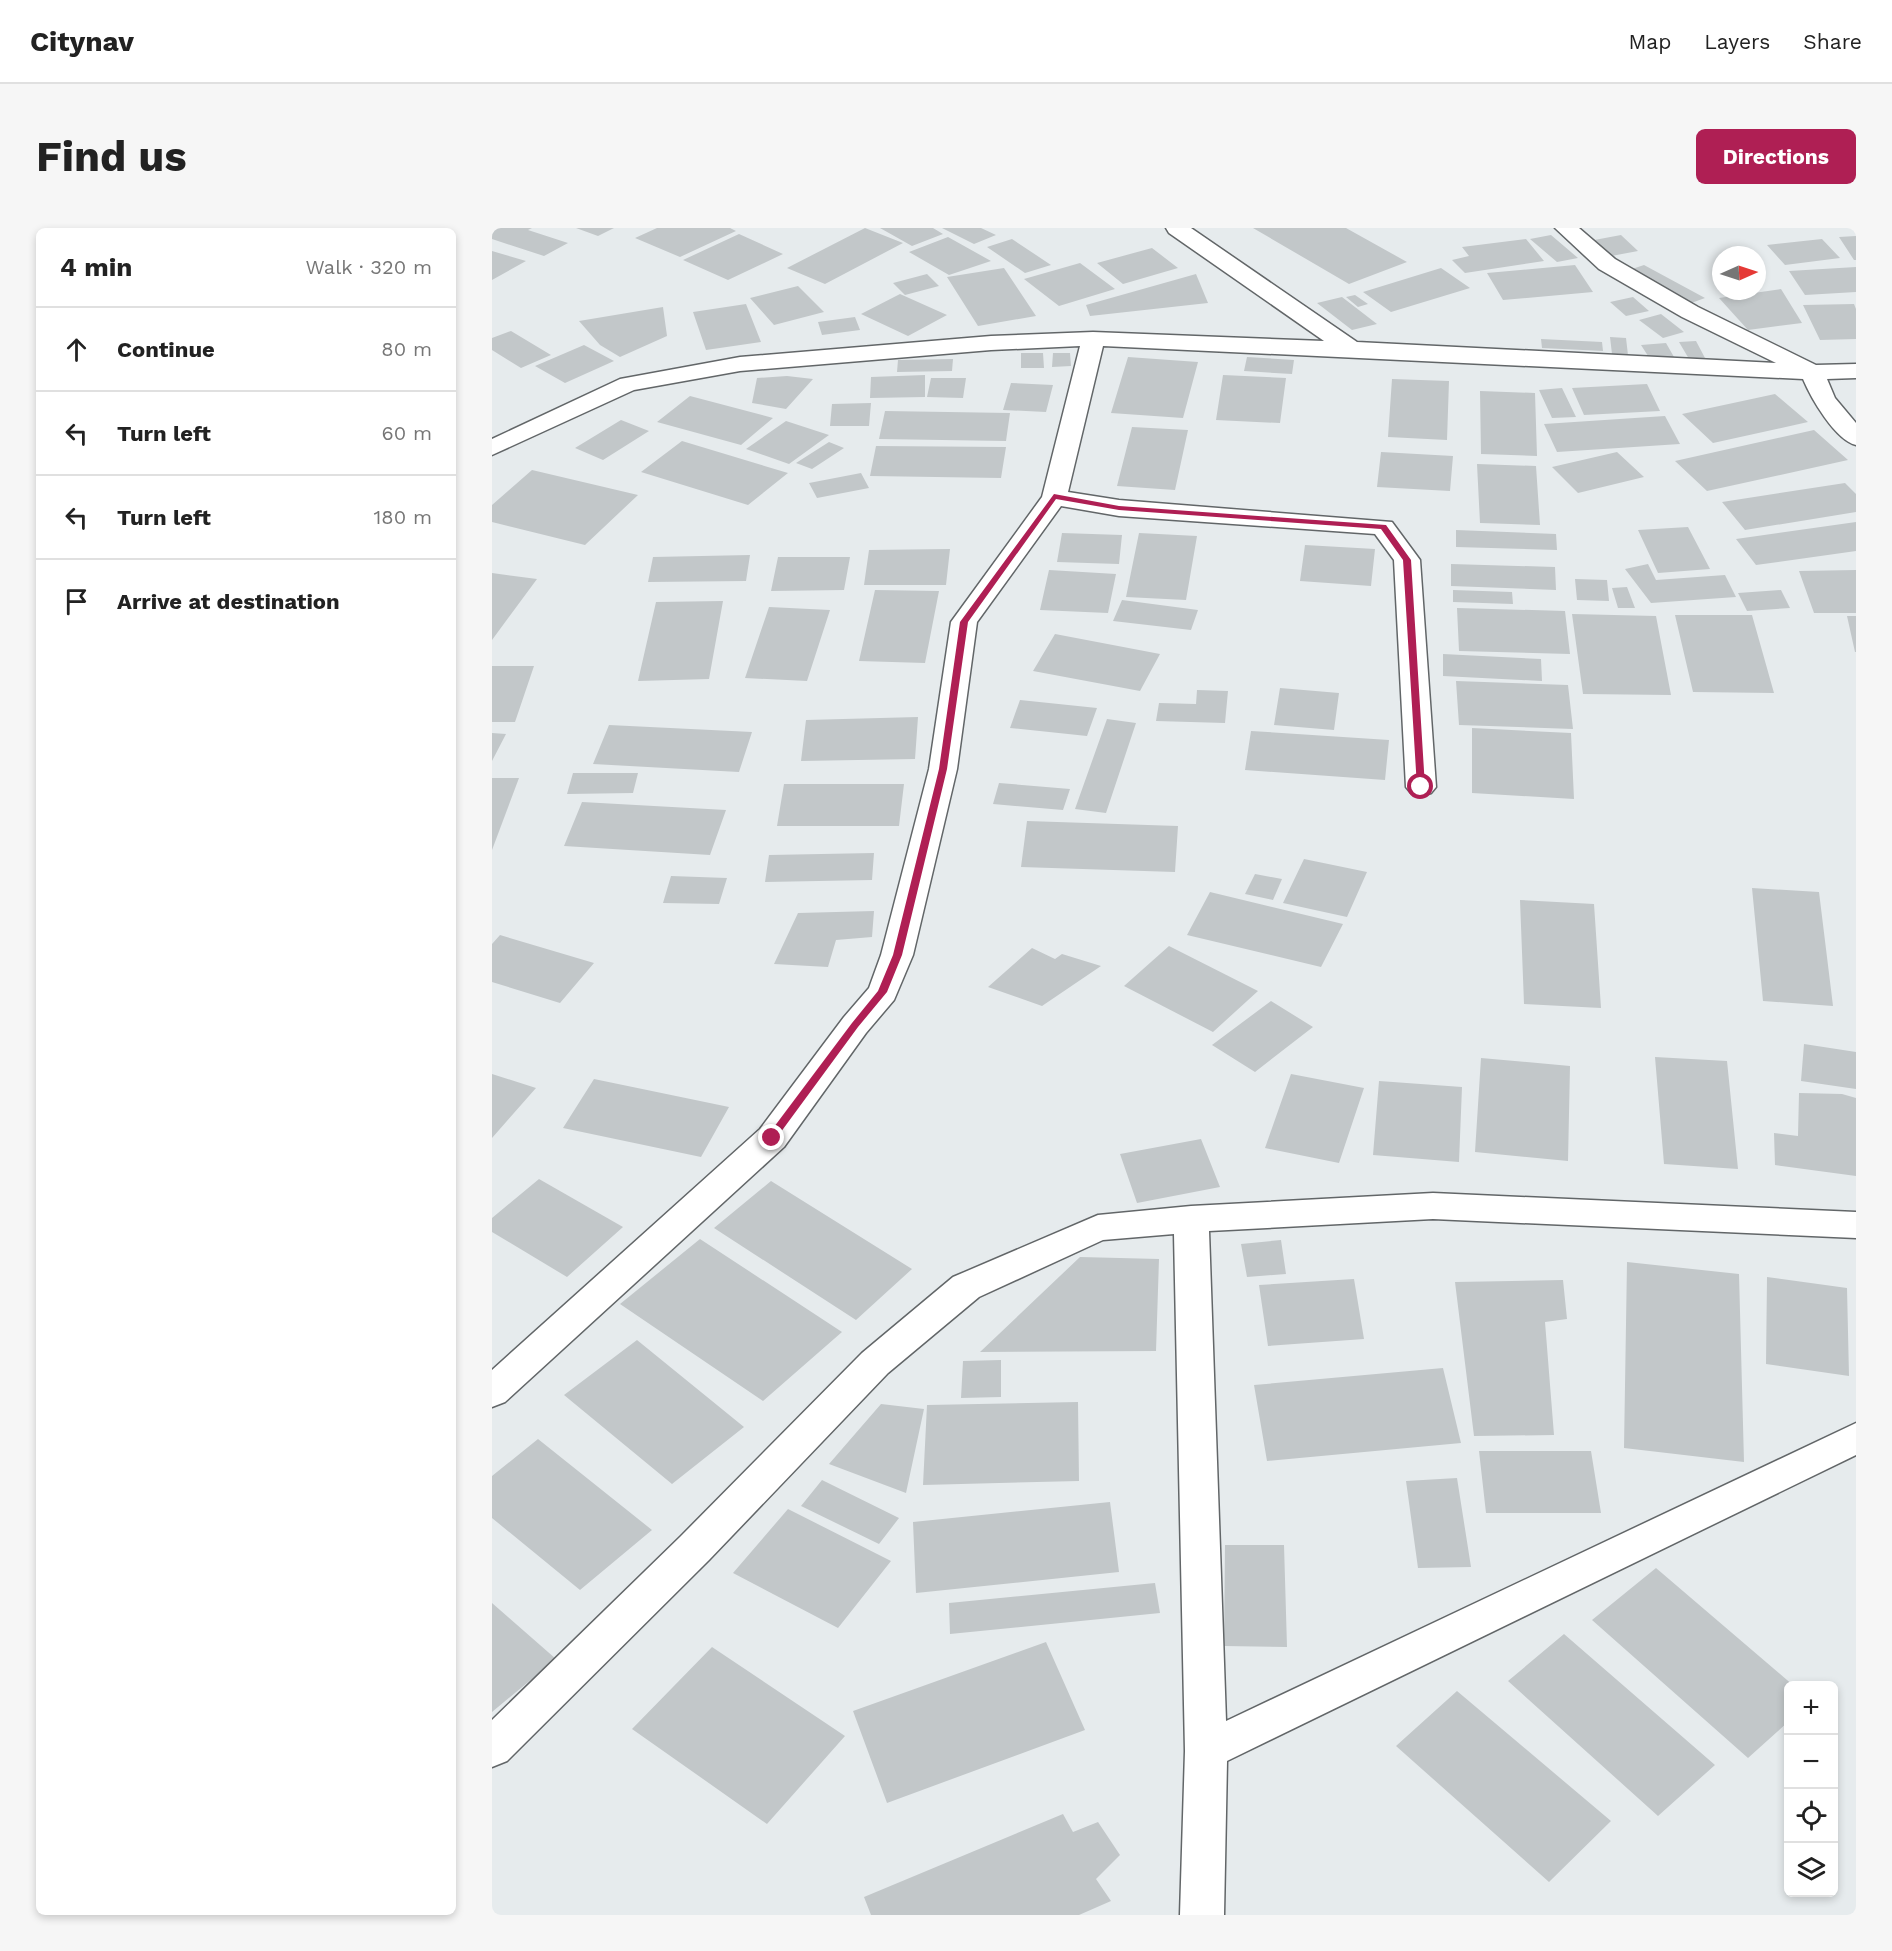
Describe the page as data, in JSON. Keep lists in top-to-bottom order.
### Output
{
  "north": "right",
  "page": {
    "header": "Citynav",
    "nav": ["Map", "Layers", "Share"],
    "buttons": "Directions",
    "title": "Find us",
    "heading": ["4 min", "Walk · 320 m"],
    "list": [
      ["Continue", "80 m"],
      ["Turn left", "60 m"],
      ["Turn left", "180 m"],
      "Arrive at destination"
    ],
    "map_buttons": ["+", "−"]
  }
}
